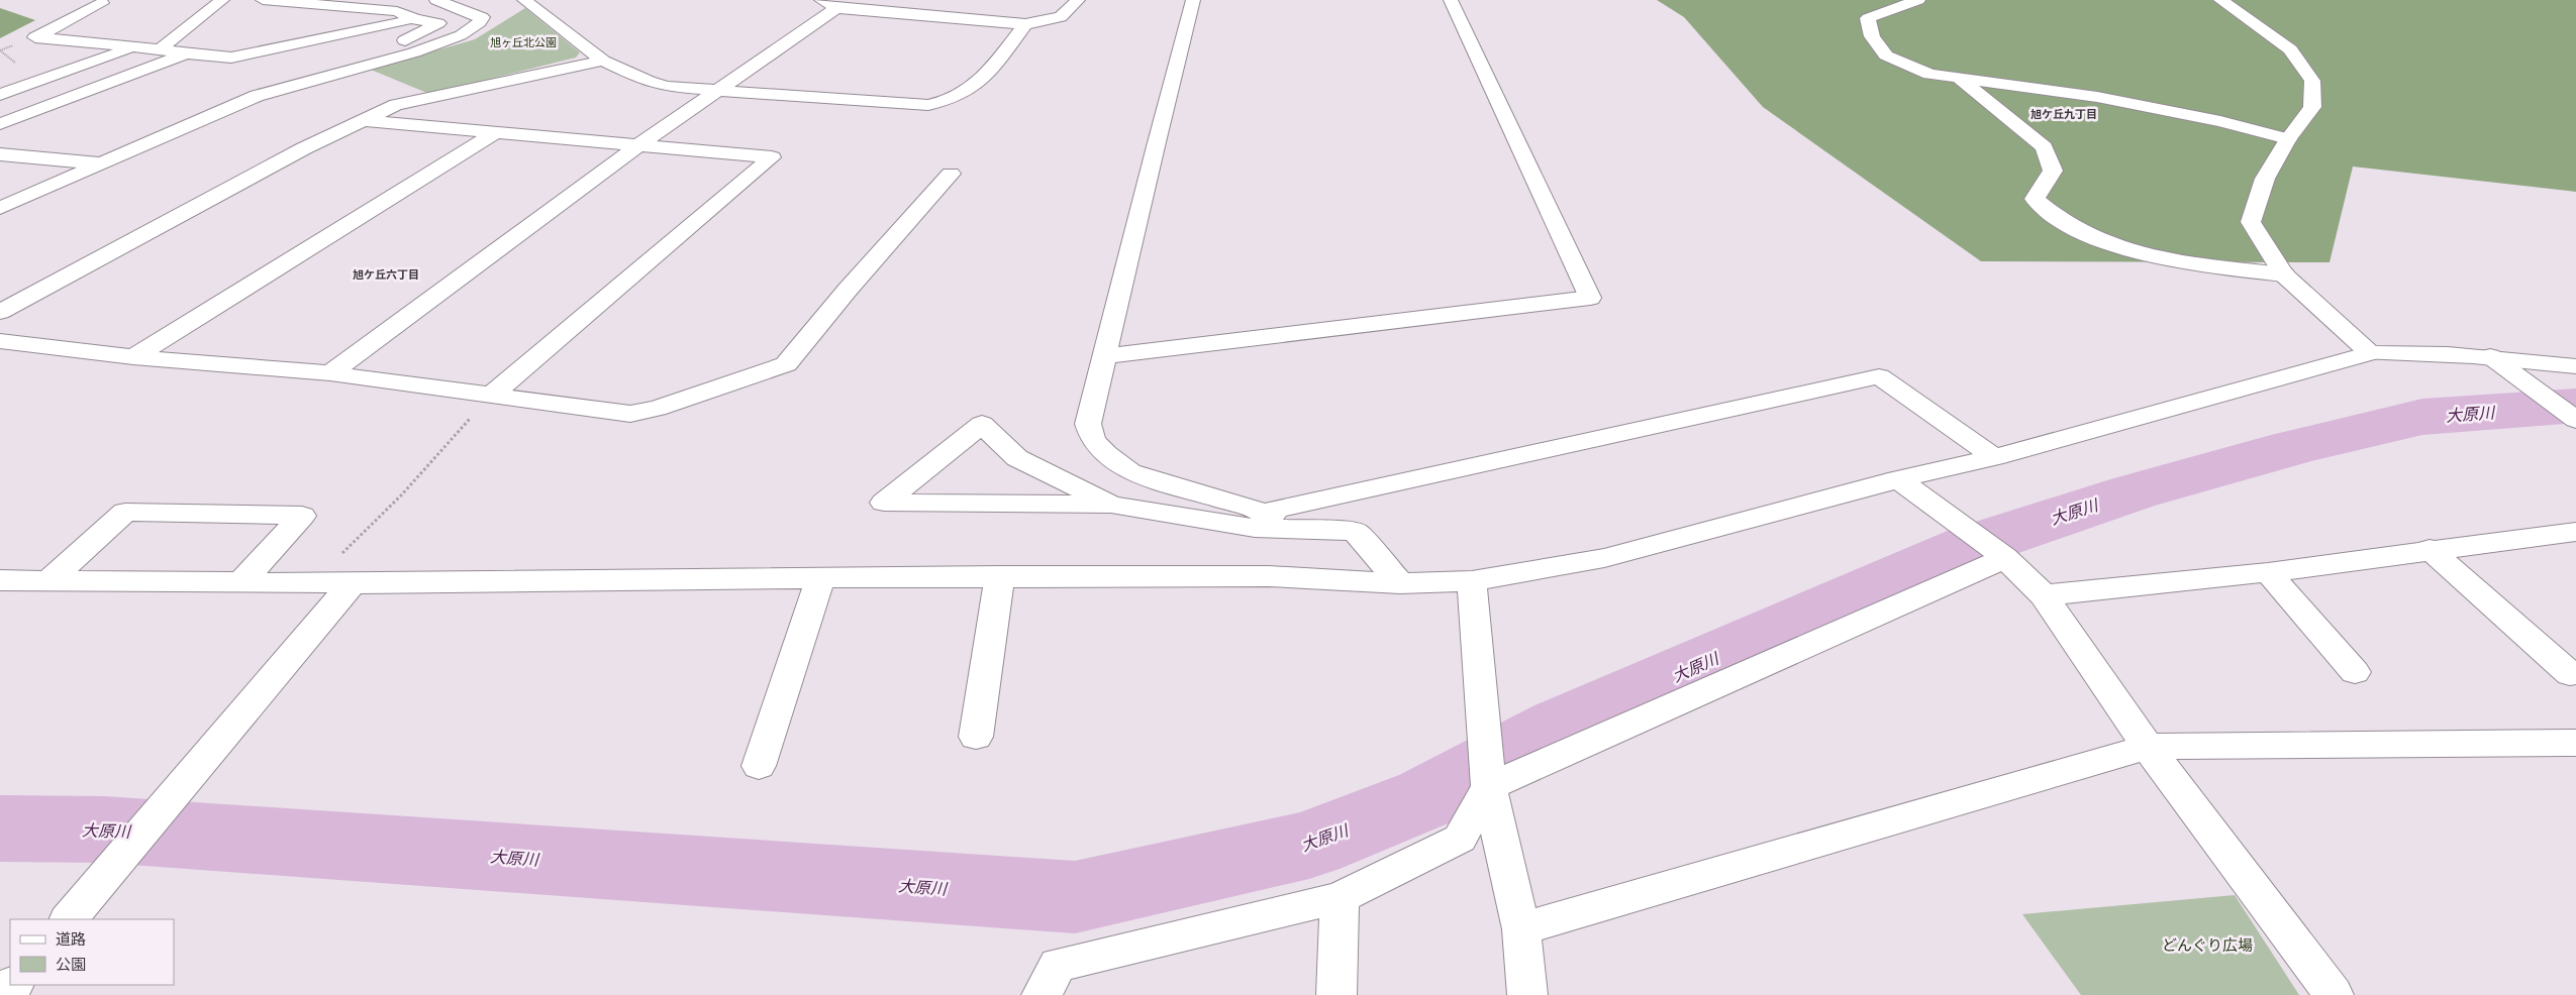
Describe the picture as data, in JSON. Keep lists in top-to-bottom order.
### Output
{
  "districts": ["旭ケ丘九丁目", "旭ケ丘六丁目"],
  "water": ["大原川"],
  "parks": ["旭ヶ丘北公園", "どんぐり広場"],
  "legend": ["道路", "公園"]
}
